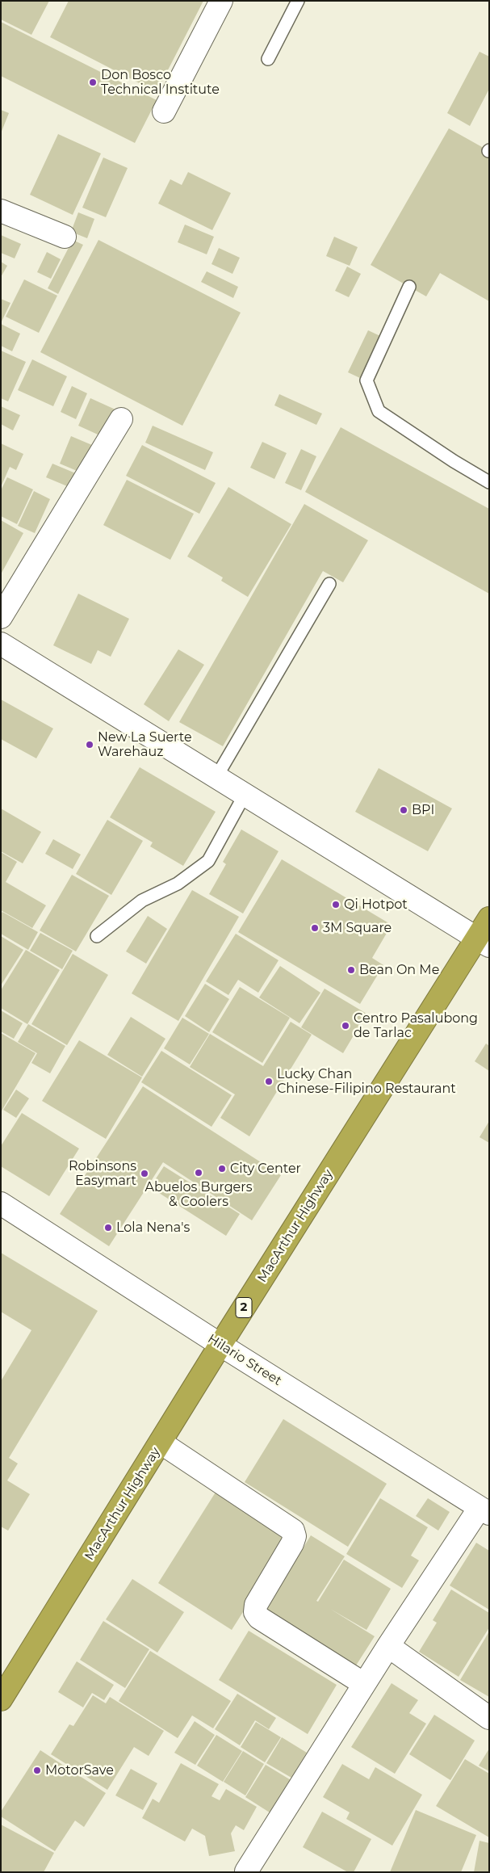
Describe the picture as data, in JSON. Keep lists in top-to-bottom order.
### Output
{
  "streets": {
    "highway": ["MacArthur Highway", "2"],
    "street": ["Hilario Street"]
  },
  "crossings": [
    ["MacArthur Highway", "Hilario Street"]
  ],
  "places": [
    "Don Bosco Technical Institute",
    "New La Suerte Warehauz",
    "BPI",
    "Qi Hotpot",
    "3M Square",
    "Bean On Me",
    "Centro Pasalubong de Tarlac",
    "Lucky Chan Chinese-Filipino Restaurant",
    "City Center",
    "Abuelos Burgers & Coolers",
    "Robinsons Easymart",
    "Lola Nena's",
    "MotorSave"
  ]
}
